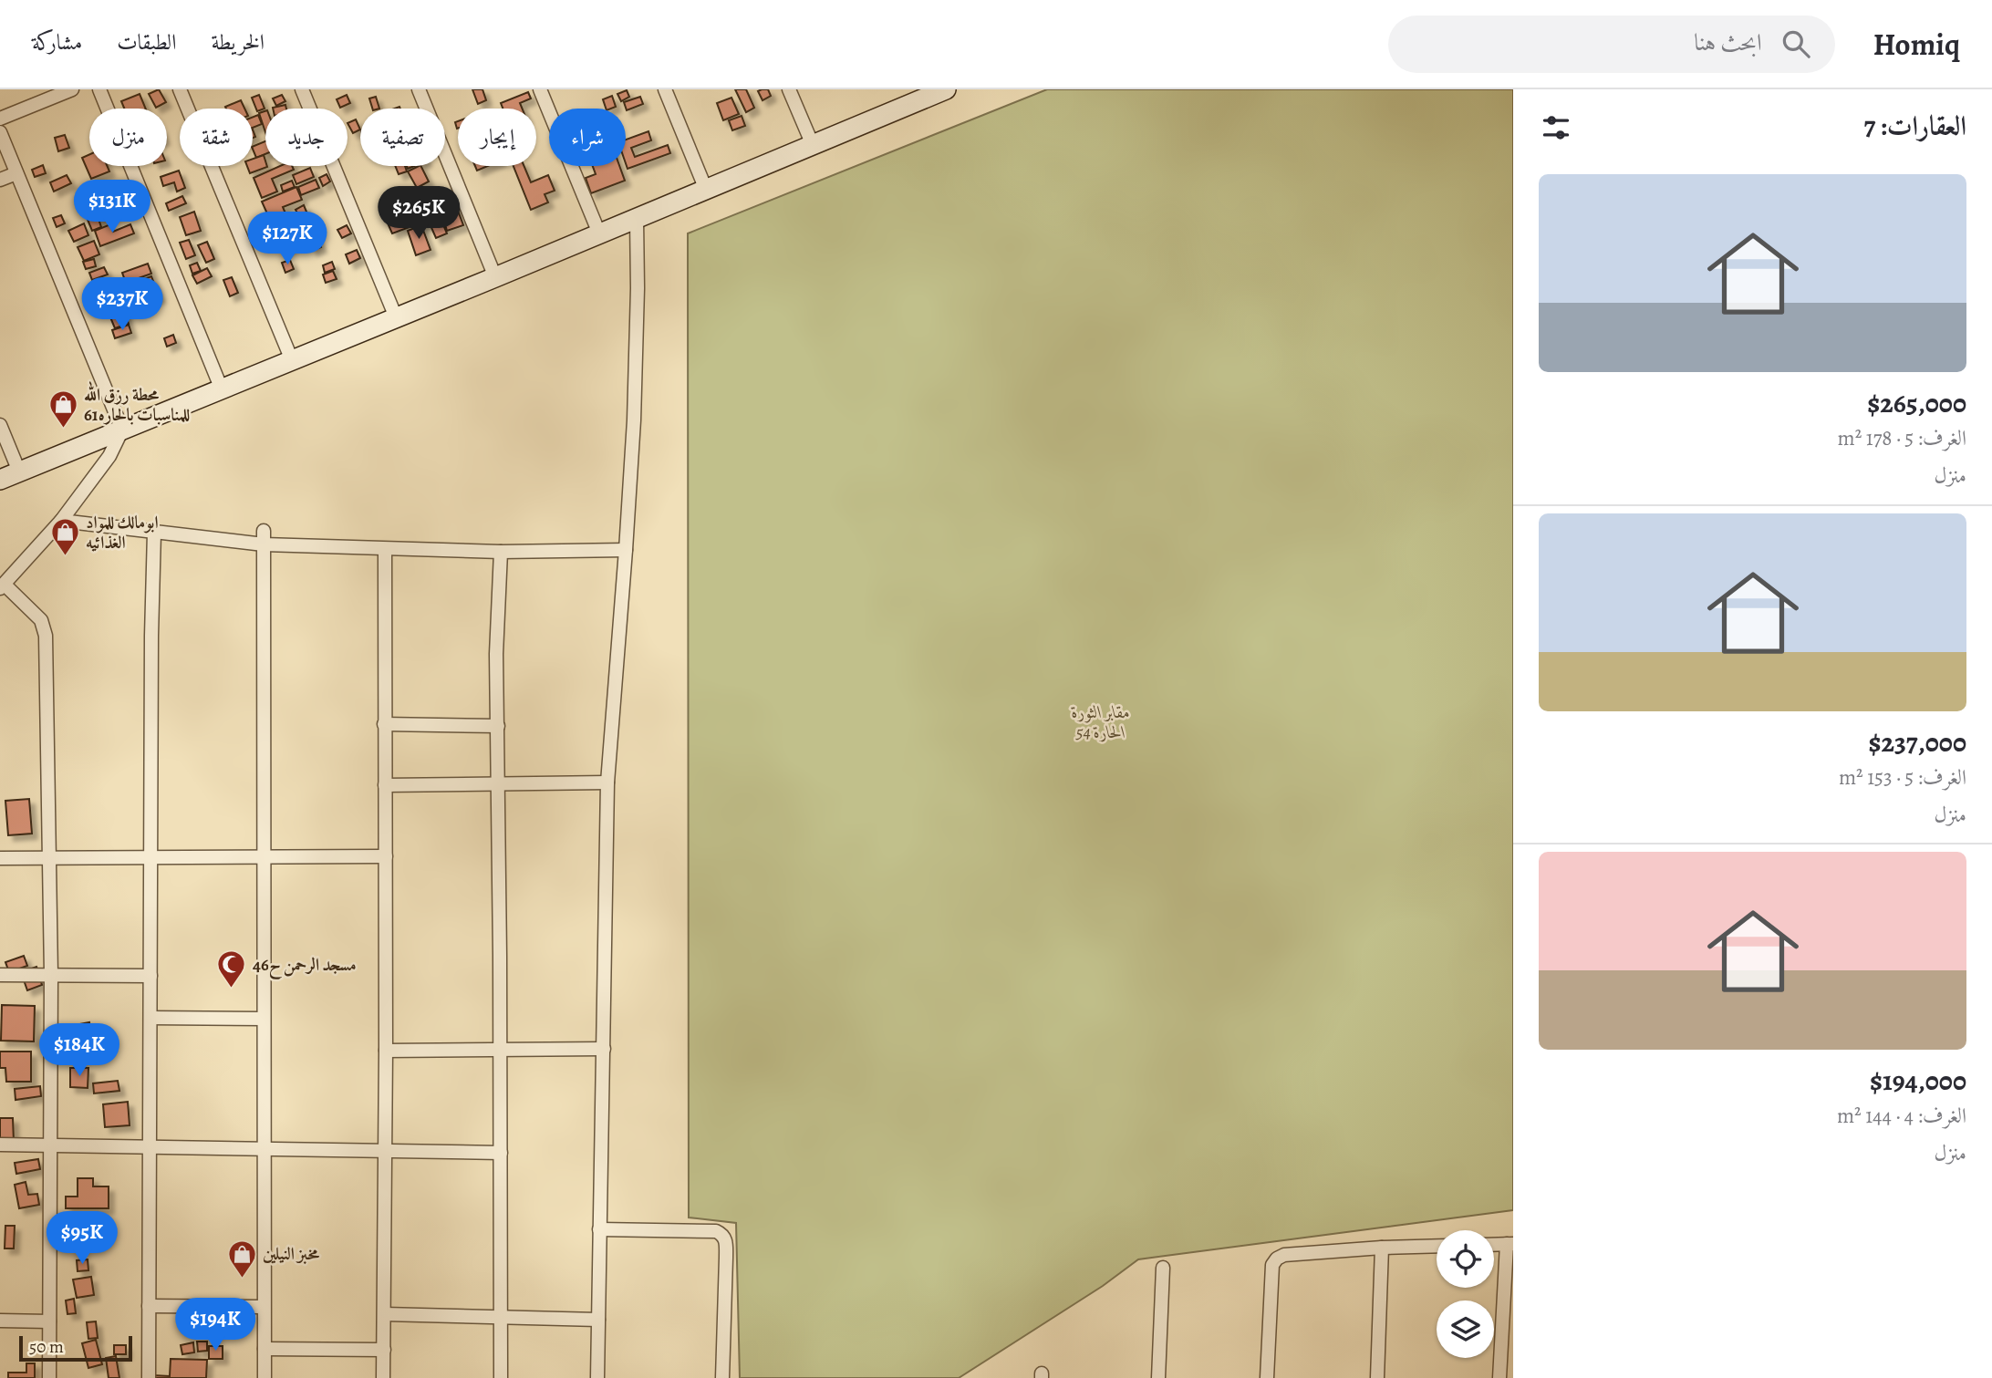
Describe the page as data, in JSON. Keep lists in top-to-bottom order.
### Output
{
  "parks": ["مقابر الثورة الحارة 54"],
  "places": {
    "shop": ["محطة رزق الله للمناسبات بالحاره61", "ابومالك للمواد الغذائيه", "مخبز النيلين"],
    "mosque": ["مسجد الرحمن ح46"]
  },
  "scale_bar": "50 m",
  "page": {
    "header": "Homiq",
    "search": "ابحث هنا",
    "nav": ["الخريطة", "الطبقات", "مشاركة"],
    "heading": "العقارات: 7",
    "chip": [
      "شراء",
      "إيجار",
      "تصفية",
      "جديد",
      "شقة",
      "منزل"
    ],
    "list": [
      {
        "name": "$265,000",
        "note": "الغرف: 5 · 178 m² · منزل"
      },
      {
        "name": "$237,000",
        "note": "الغرف: 5 · 153 m² · منزل"
      },
      {
        "name": "$194,000",
        "note": "الغرف: 4 · 144 m² · منزل"
      }
    ],
    "price": [
      "$131K",
      "$265K",
      "$127K",
      "$237K",
      "$184K",
      "$95K",
      "$194K"
    ],
    "scale": "50 m"
  }
}
